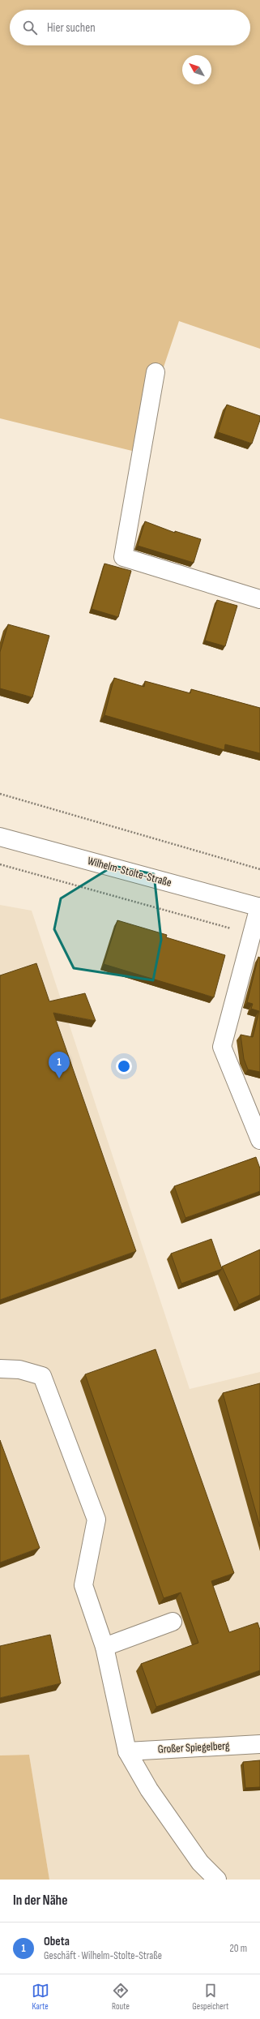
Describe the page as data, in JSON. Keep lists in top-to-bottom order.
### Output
{
  "streets": {
    "street": ["Wilhelm-Stolte-Straße", "Großer Spiegelberg"]
  },
  "north": "top left",
  "page": {
    "search": "Hier suchen",
    "pins": "1",
    "heading": "In der Nähe",
    "list": [
      {
        "mark": "1",
        "name": "Obeta",
        "note": "Geschäft · Wilhelm-Stolte-Straße",
        "value": "20 m"
      }
    ],
    "nav": ["Karte", "Route", "Gespeichert"]
  }
}
